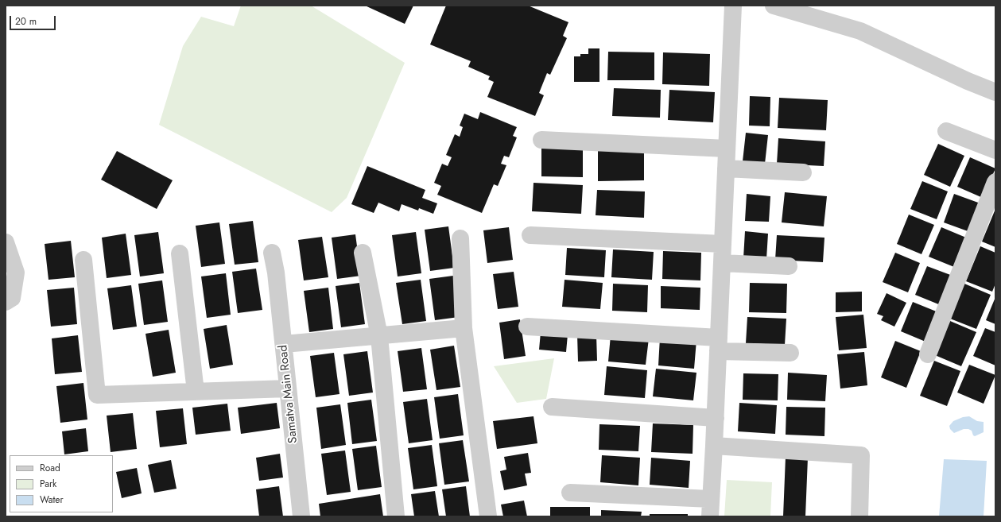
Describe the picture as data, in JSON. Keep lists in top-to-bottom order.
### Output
{
  "streets": {
    "street": ["Samatva Main Road"]
  },
  "legend": ["Road", "Park", "Water"],
  "scale_bar": "20 m"
}
